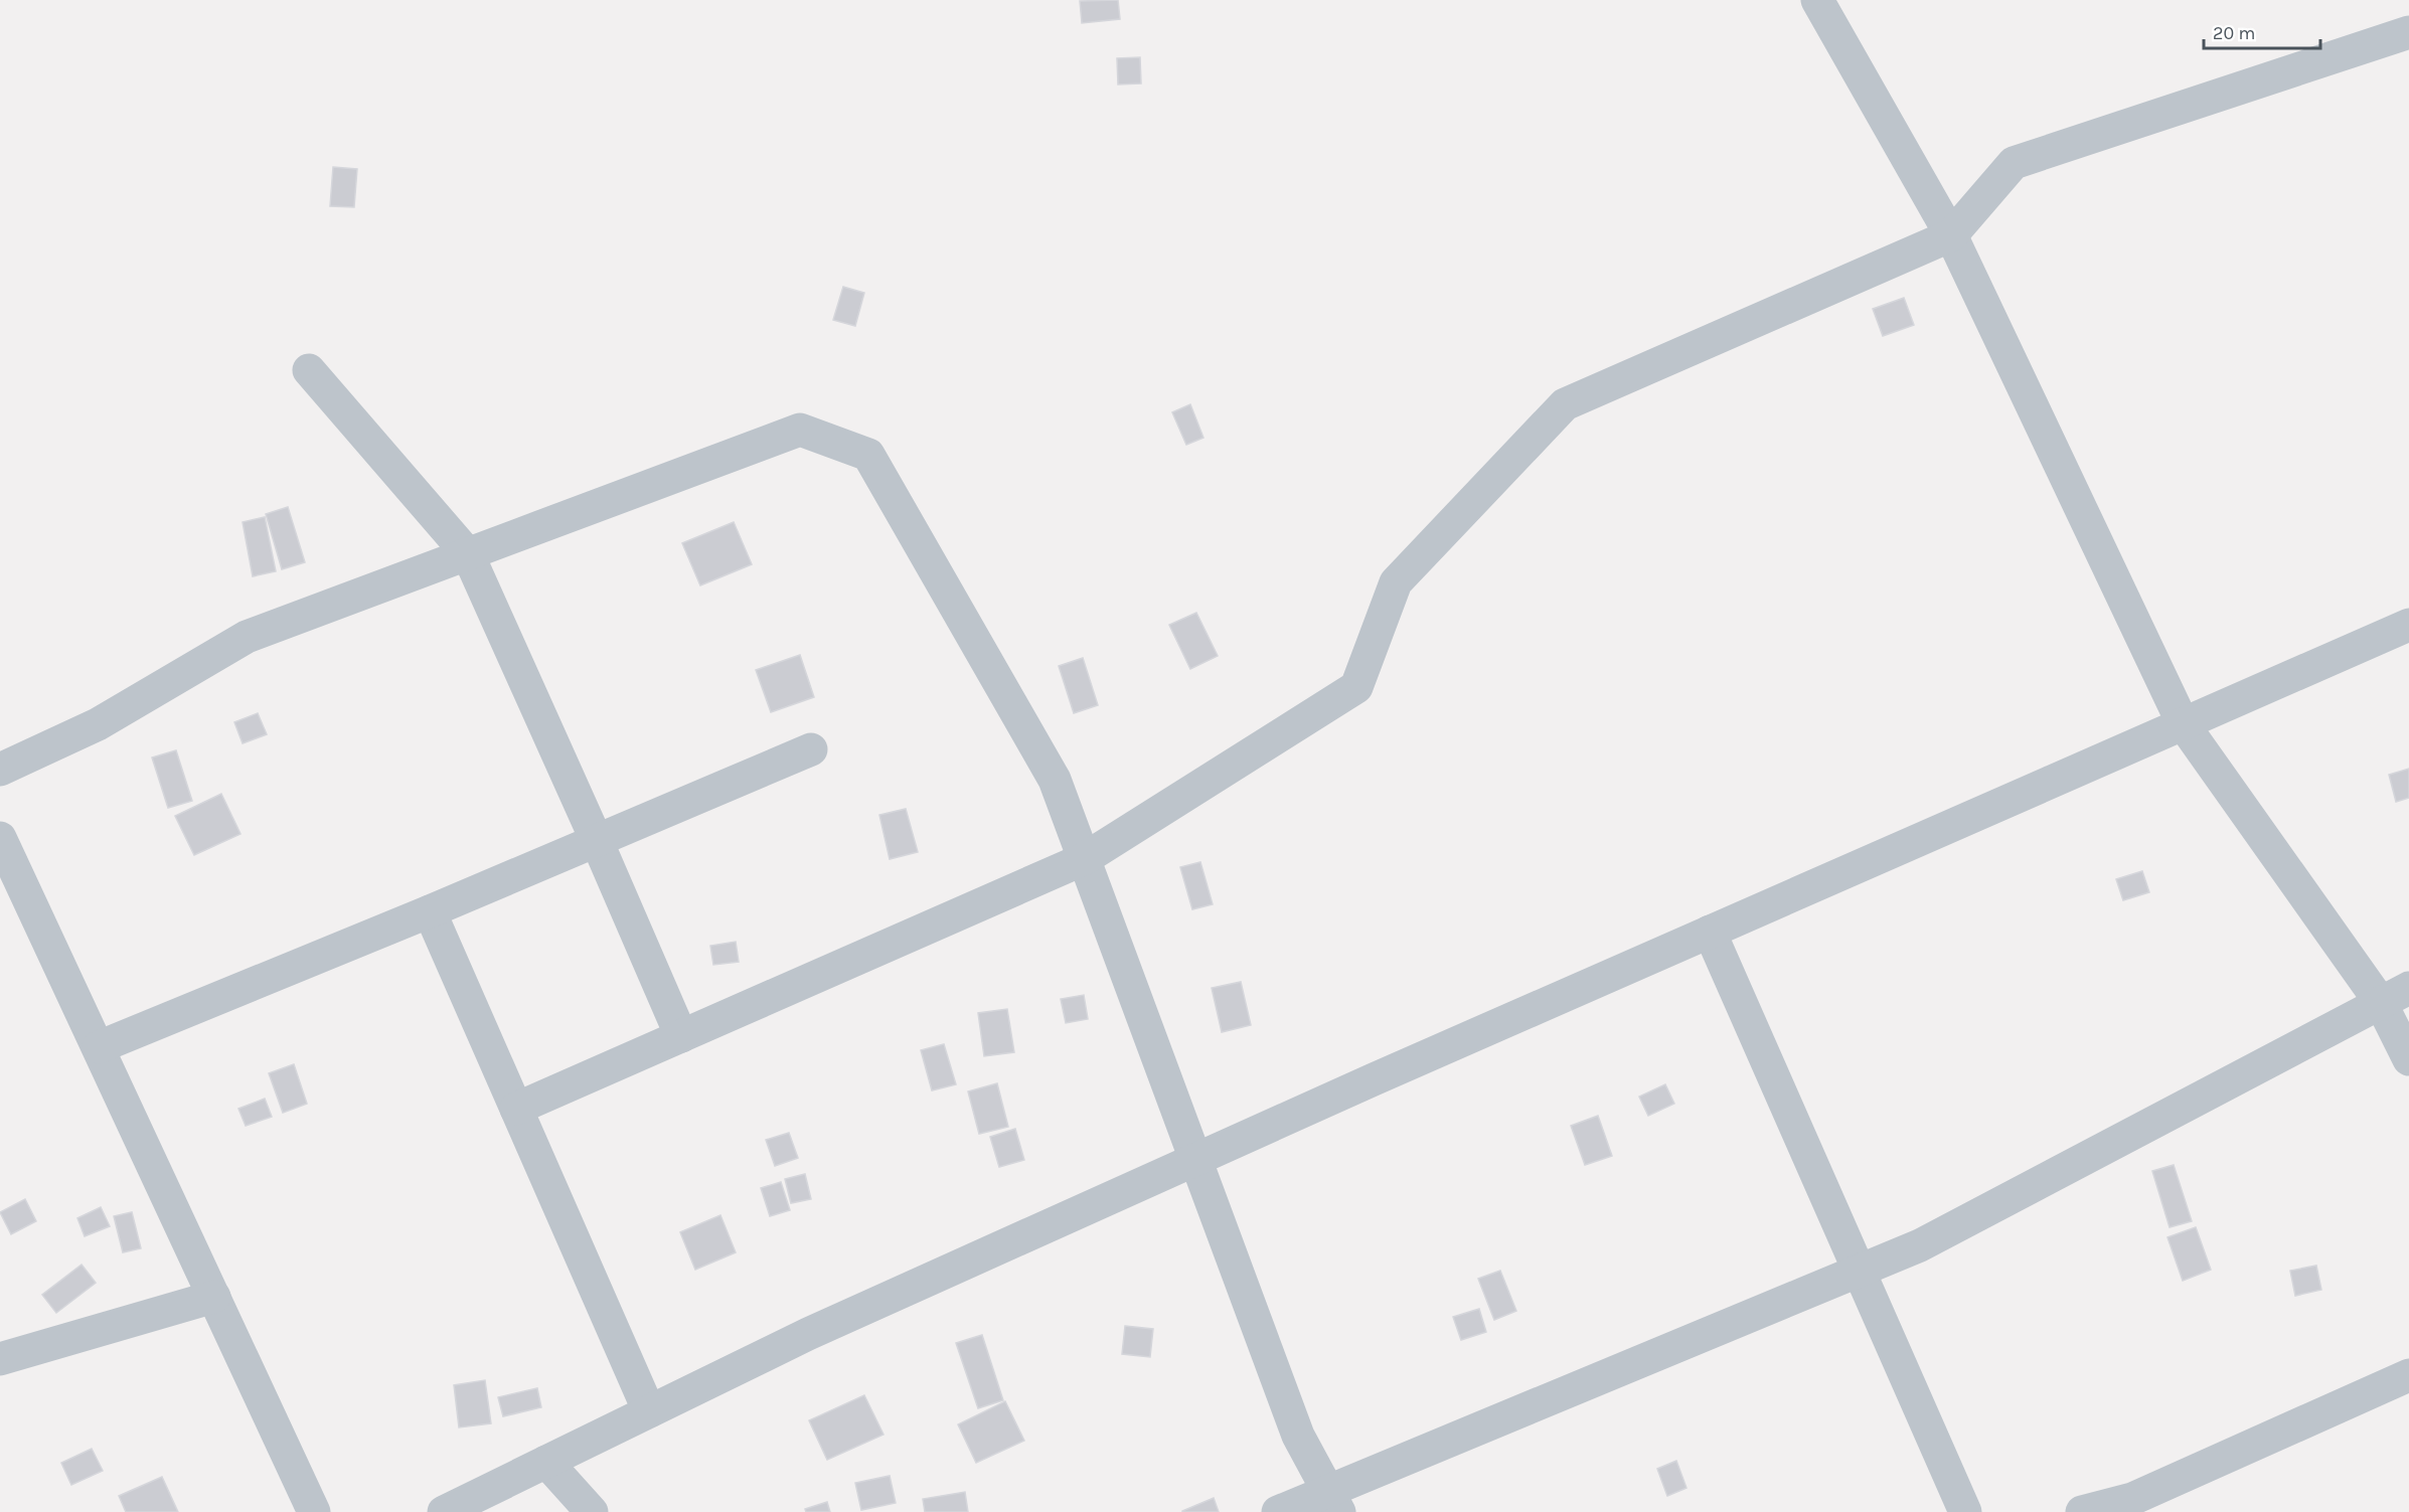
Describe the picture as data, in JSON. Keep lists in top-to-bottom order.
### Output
{
  "scale_bar": "20 m"
}
